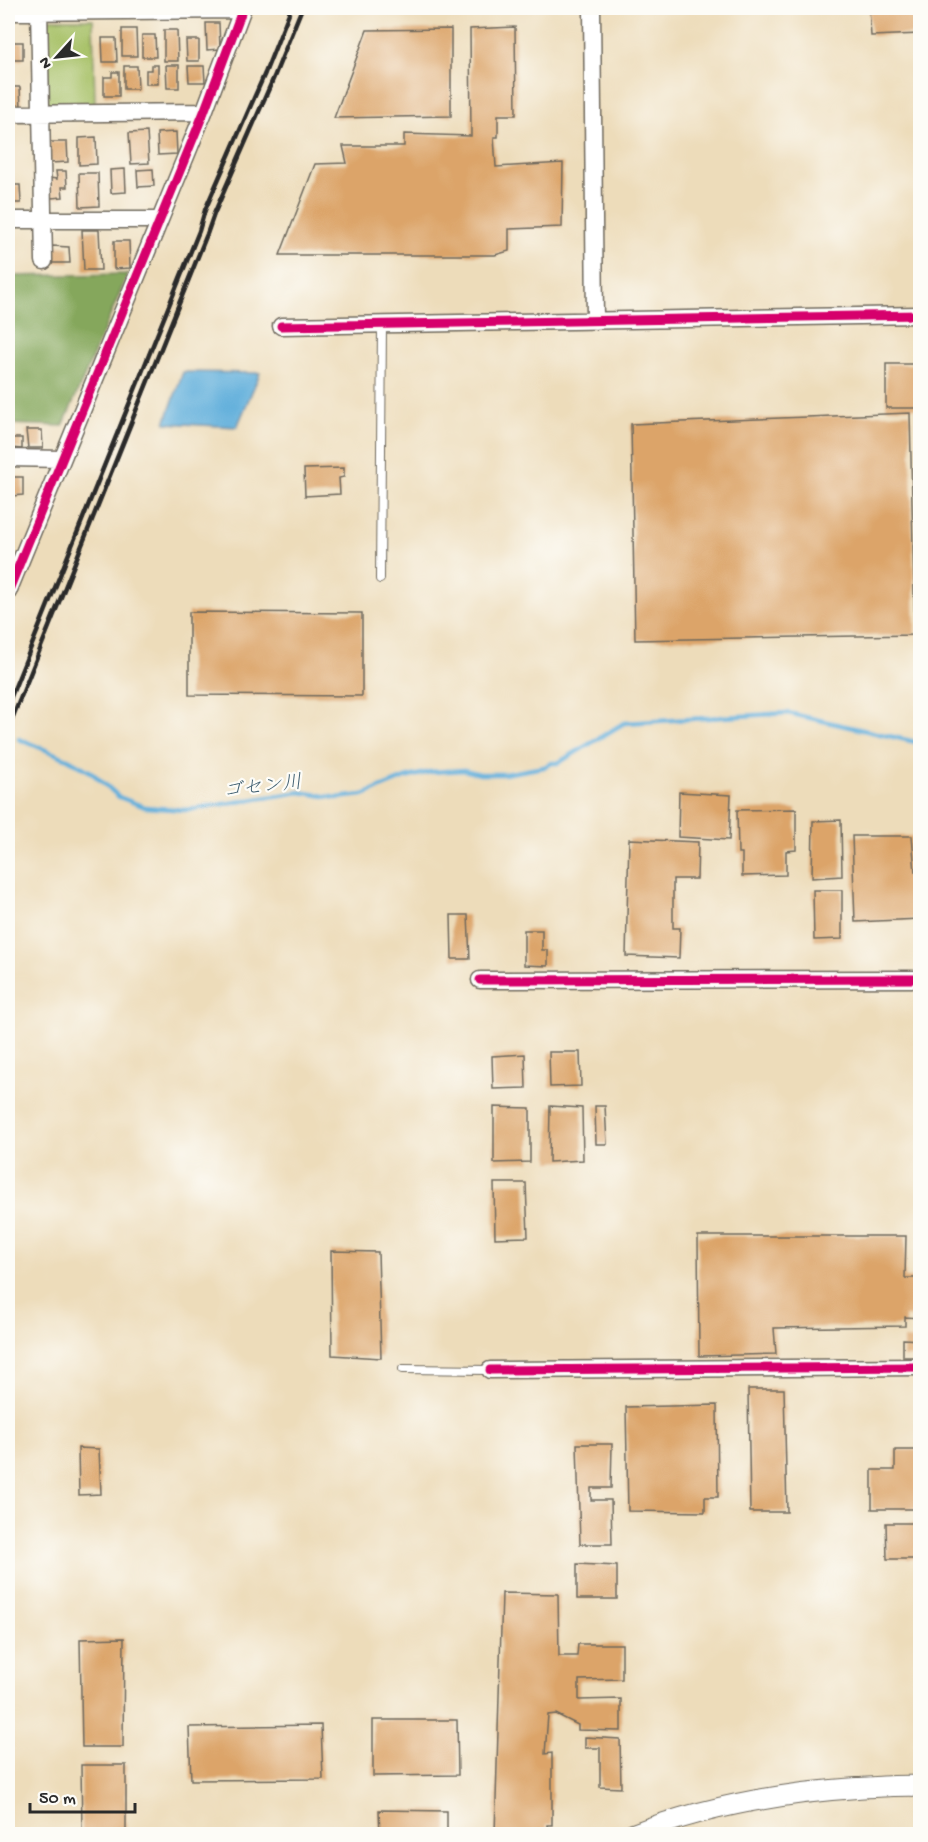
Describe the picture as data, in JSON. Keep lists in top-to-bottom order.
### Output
{
  "water": ["ゴセン川"],
  "scale_bar": "50 m",
  "north": "bottom left"
}
